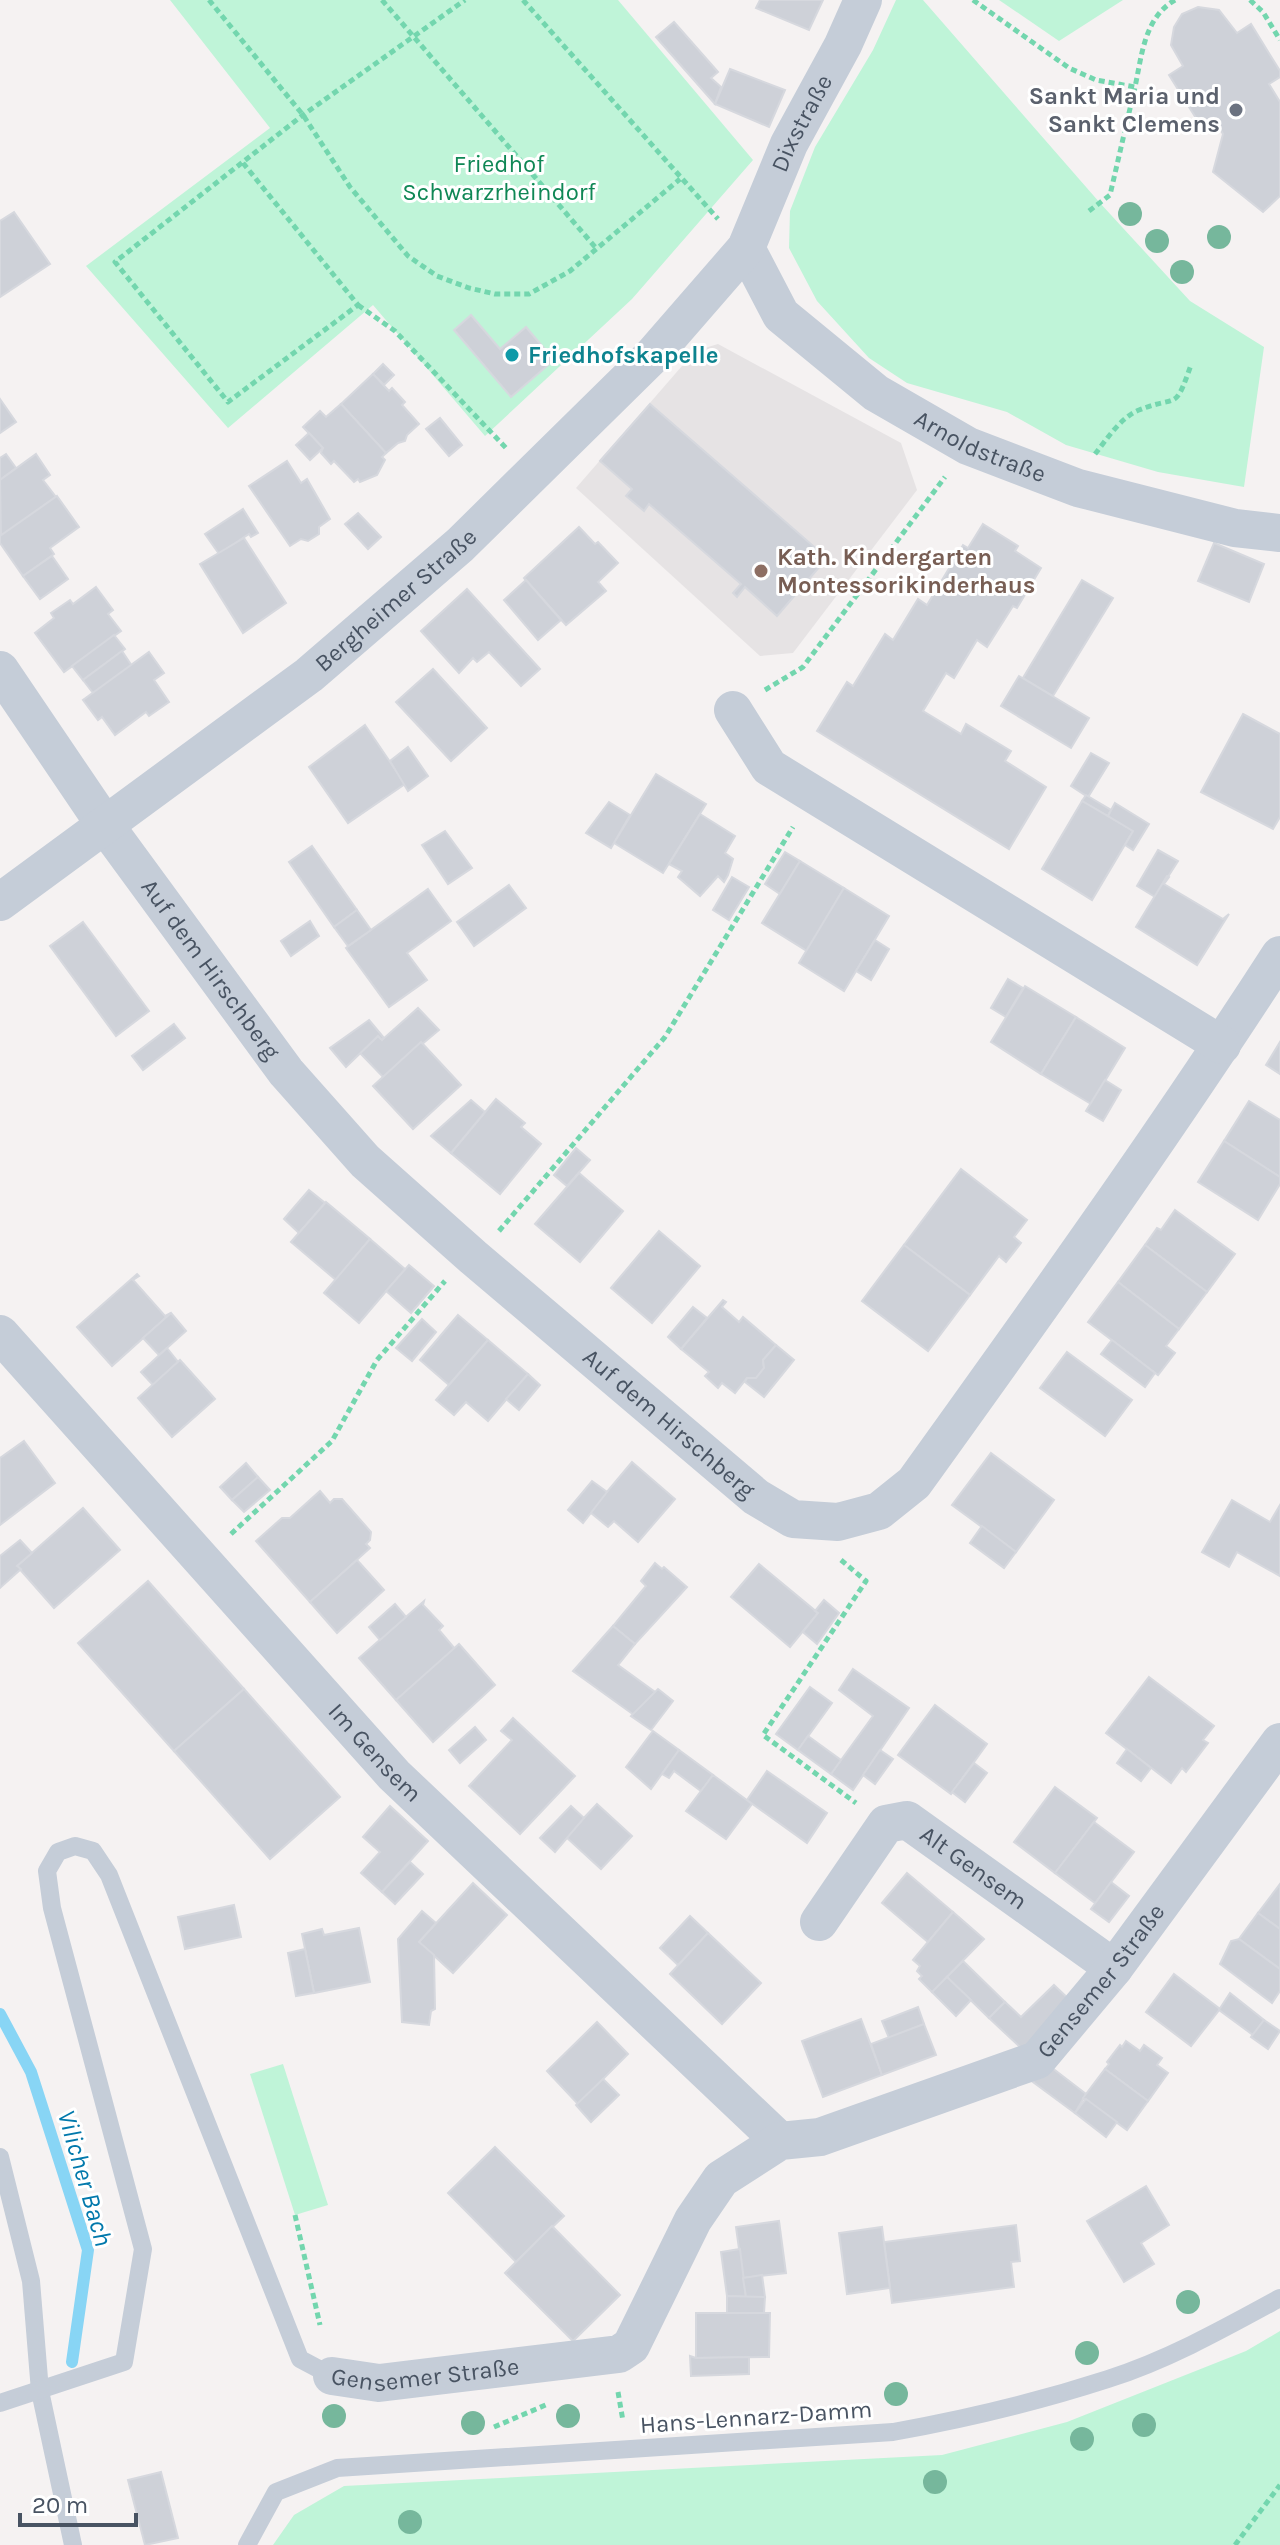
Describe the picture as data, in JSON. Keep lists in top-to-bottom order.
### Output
{
  "streets": {
    "street": [
      "Dixstraße",
      "Arnoldstraße",
      "Bergheimer Straße",
      "Auf dem Hirschberg",
      "Im Gensem",
      "Alt Gensem",
      "Gensemer Straße"
    ],
    "lane": ["Hans-Lennarz-Damm"]
  },
  "crossings": [
    ["Dixstraße", "Arnoldstraße"],
    ["Dixstraße", "Bergheimer Straße"],
    ["Arnoldstraße", "Bergheimer Straße"],
    ["Bergheimer Straße", "Auf dem Hirschberg"],
    ["Im Gensem", "Gensemer Straße"],
    ["Alt Gensem", "Gensemer Straße"]
  ],
  "water": ["Vilicher Bach"],
  "parks": ["Friedhof Schwarzrheindorf"],
  "places": ["Sankt Maria und Sankt Clemens", "Friedhofskapelle", "Kath. Kindergarten Montessorikinderhaus"],
  "scale_bar": "20 m"
}
